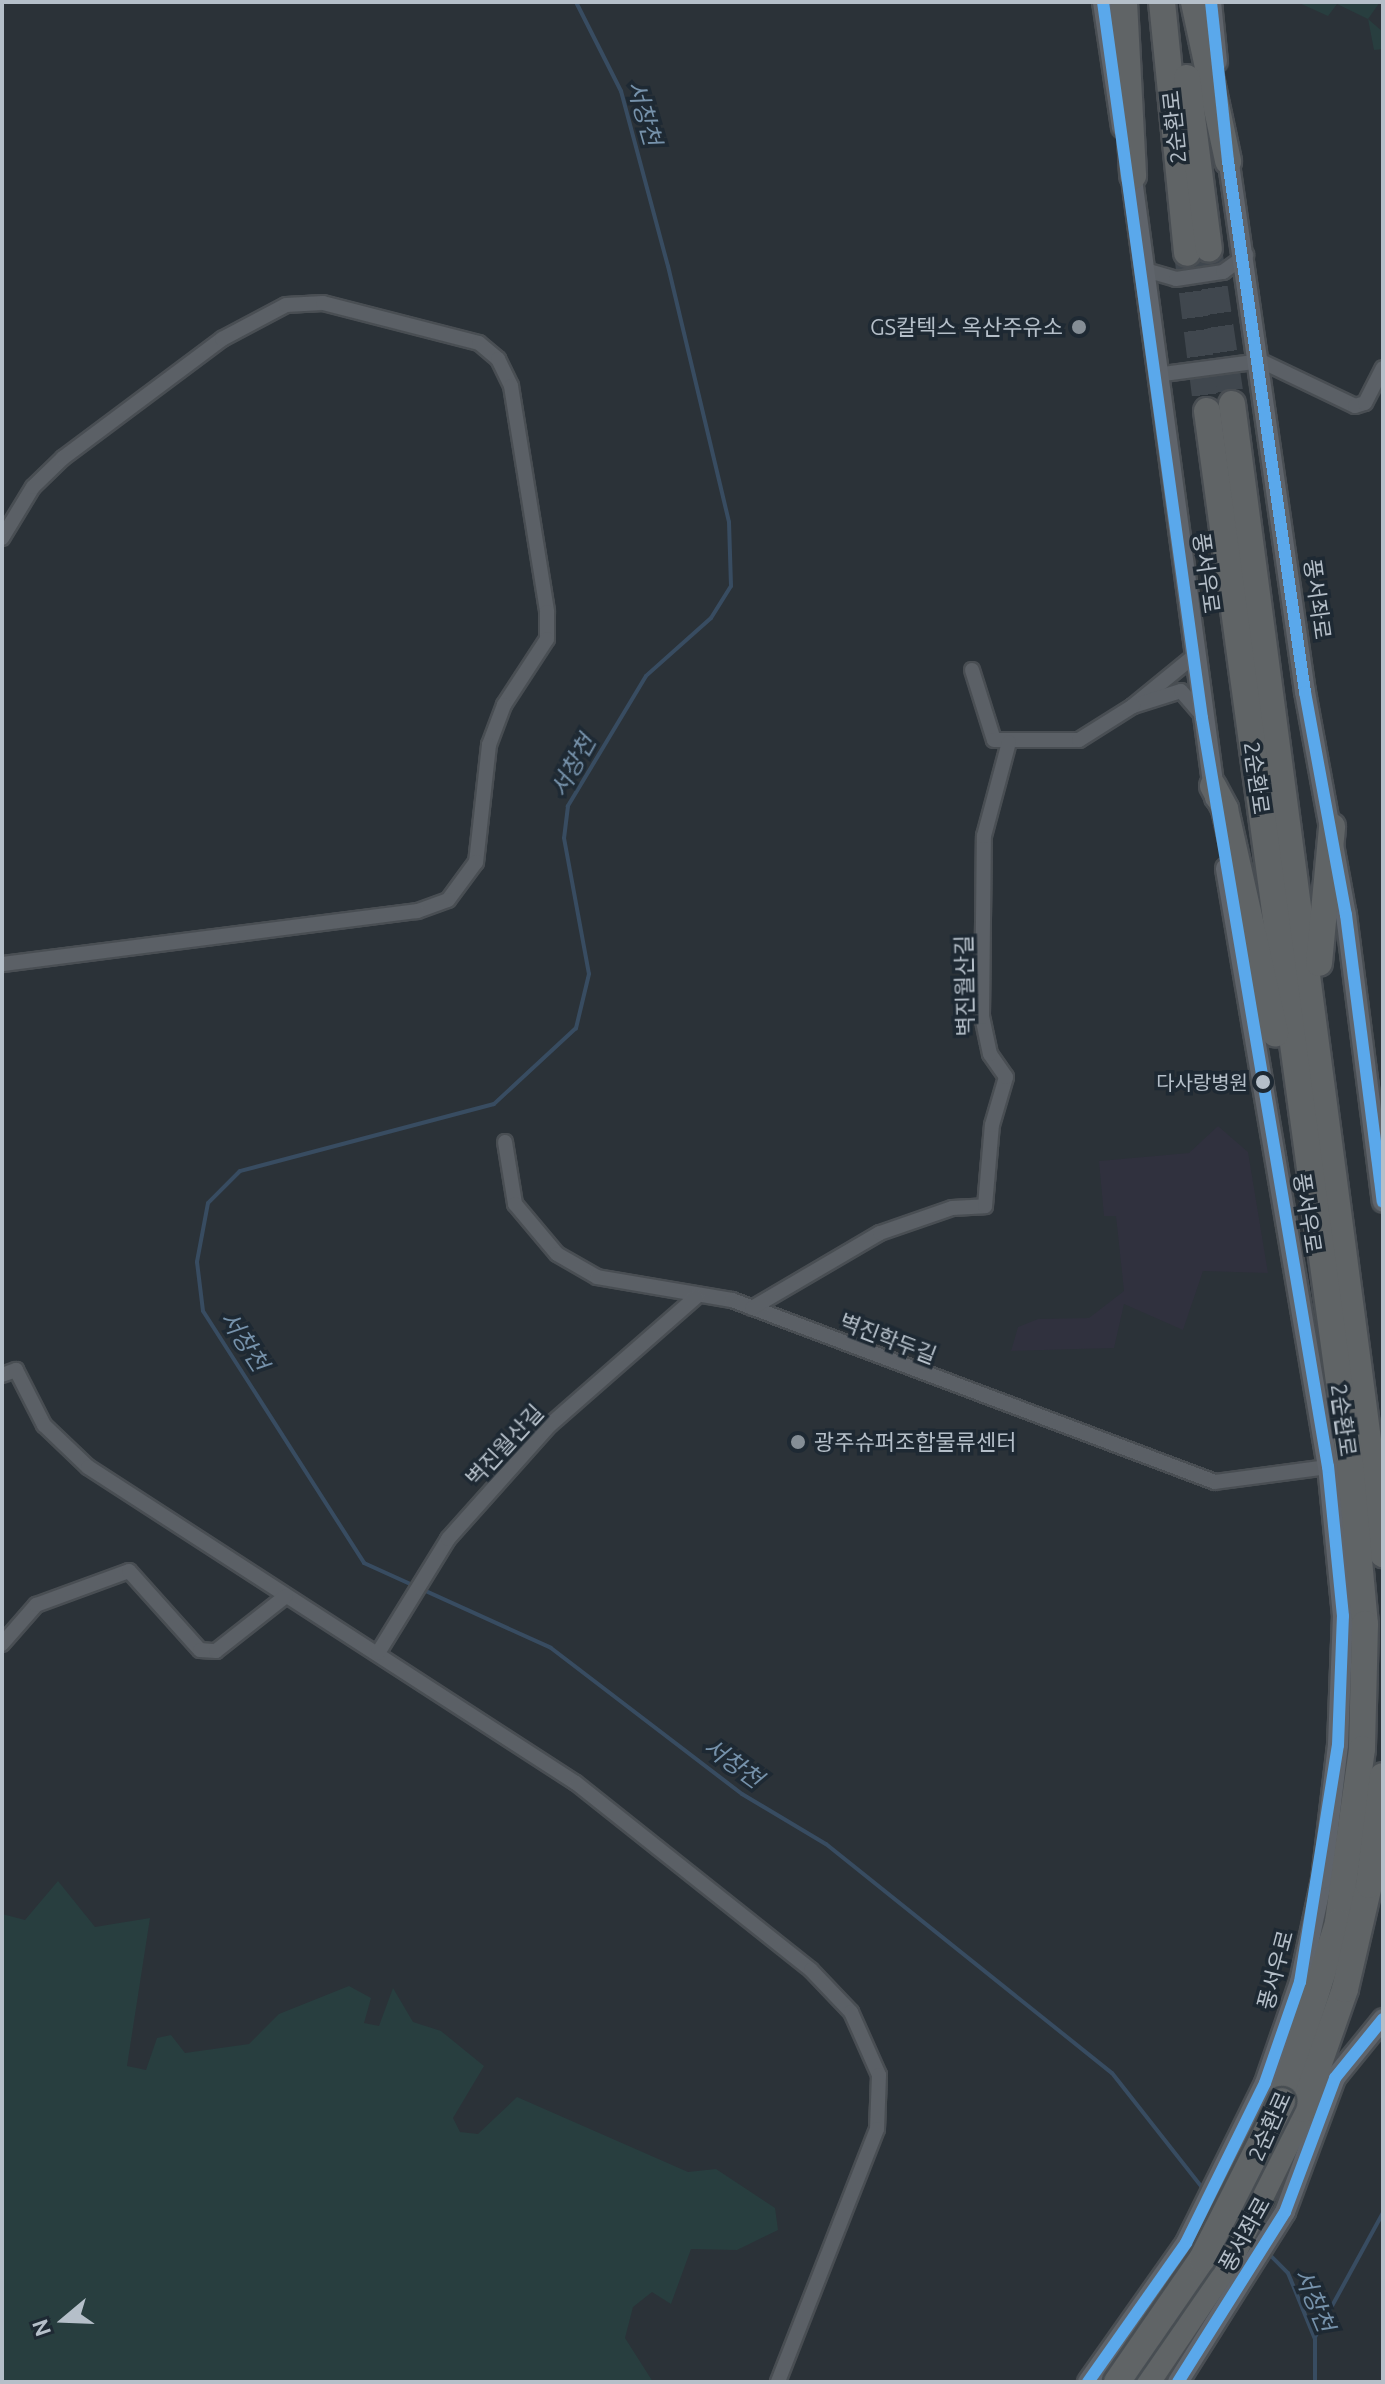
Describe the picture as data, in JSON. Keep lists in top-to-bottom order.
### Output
{
  "streets": {
    "highway": ["2순환로"],
    "street": [
      "풍서우로",
      "풍서좌로",
      "벽진월산길",
      "벽진학두길"
    ]
  },
  "crossings": [
    ["풍서우로", "벽진학두길"],
    ["벽진월산길", "벽진학두길"]
  ],
  "water": ["서창천"],
  "places": ["GS칼텍스 옥산주유소", "다사랑병원", "광주슈퍼조합물류센터"],
  "north": "left"
}
